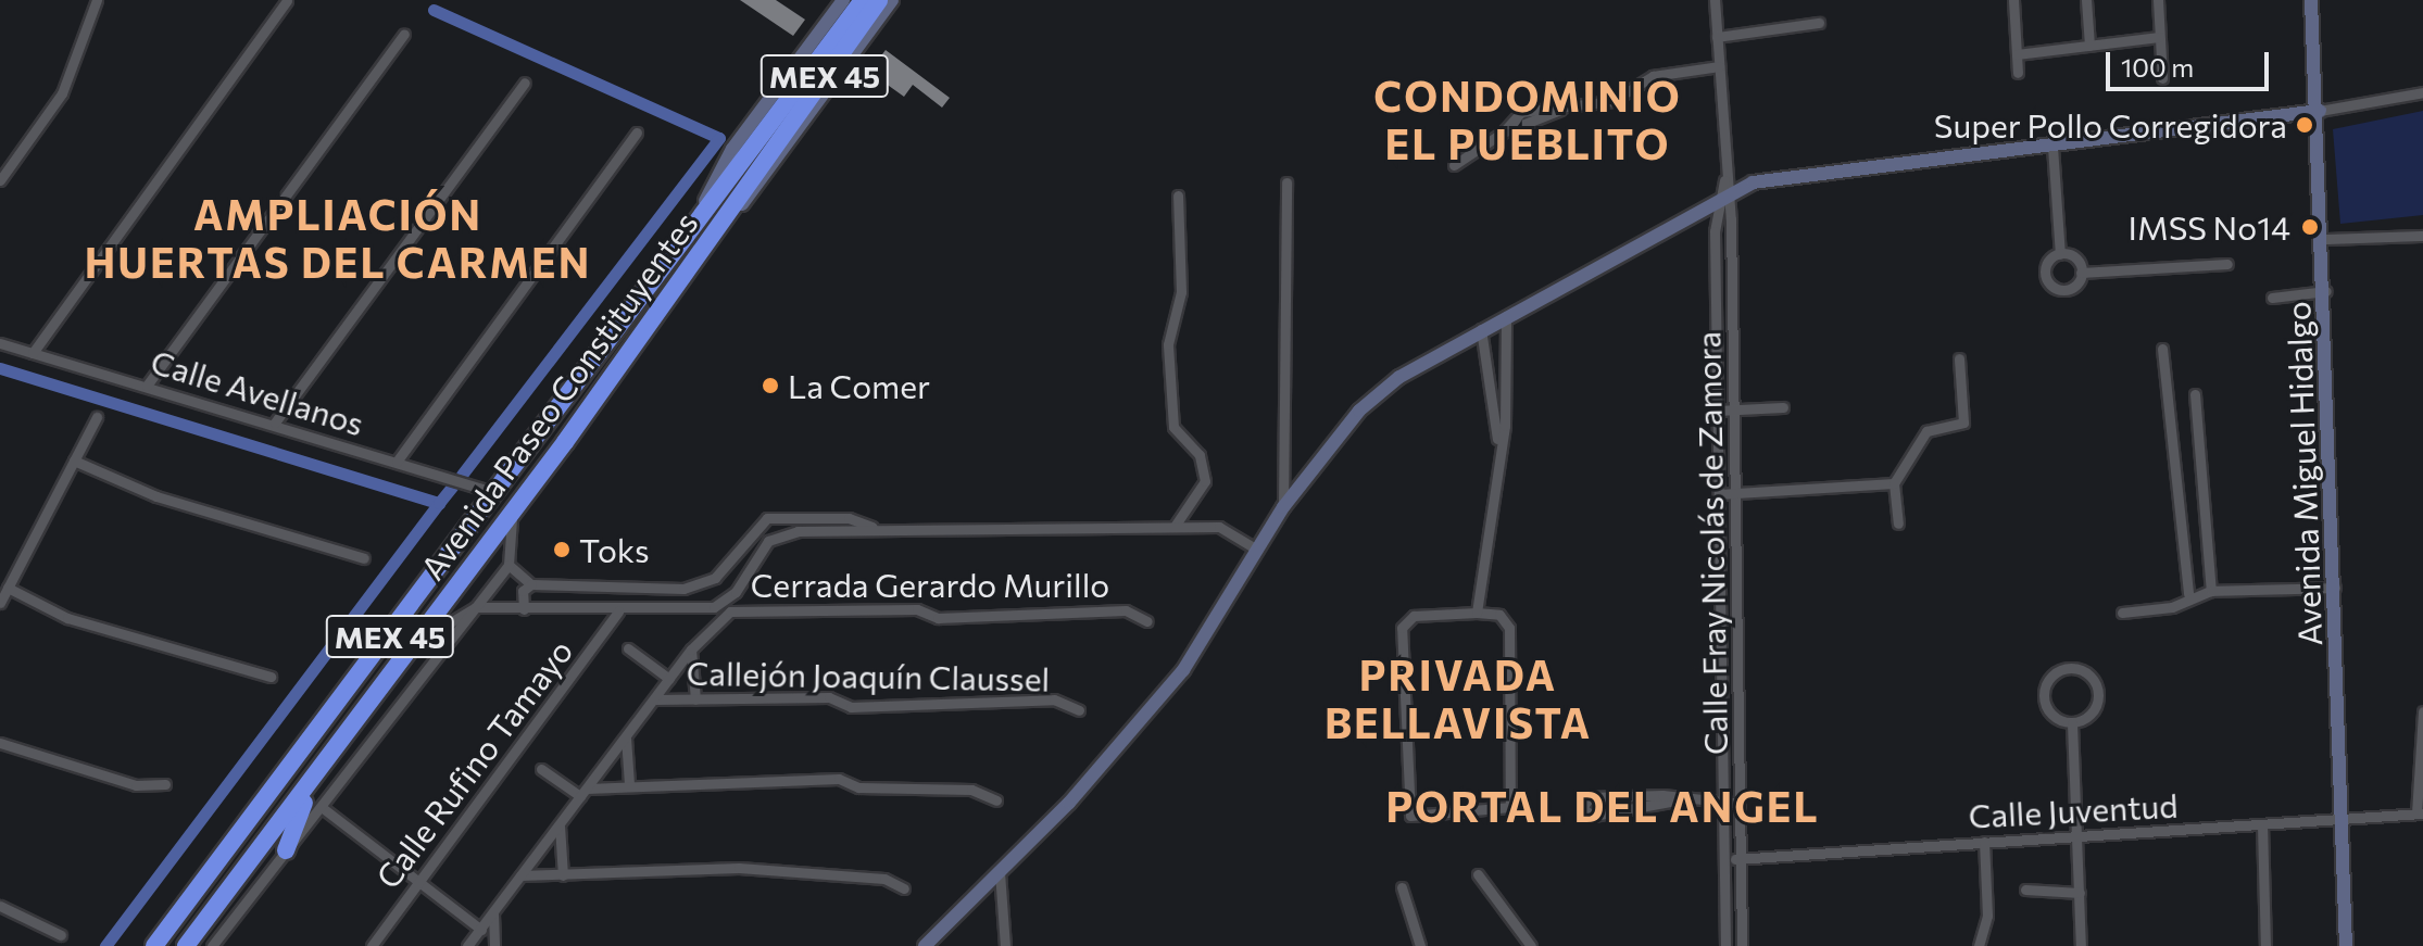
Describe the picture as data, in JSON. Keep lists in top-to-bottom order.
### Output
{
  "streets": {
    "highway": ["MEX 45", "Avenida Paseo Constituyentes"],
    "street": [
      "Calle Avellanos",
      "Avenida Miguel Hidalgo",
      "Calle Fray Nicolás de Zamora",
      "Cerrada Gerardo Murillo",
      "Callejón Joaquín Claussel",
      "Calle Rufino Tamayo",
      "Calle Juventud"
    ]
  },
  "crossings": [
    ["Calle Avellanos", "Avenida Paseo Constituyentes"],
    ["Avenida Miguel Hidalgo", "Calle Juventud"],
    ["Calle Fray Nicolás de Zamora", "Calle Juventud"]
  ],
  "districts": [
    "CONDOMINIO EL PUEBLITO",
    "AMPLIACIÓN HUERTAS DEL CARMEN",
    "PRIVADA BELLAVISTA",
    "PORTAL DEL ANGEL"
  ],
  "places": [
    "Super Pollo Corregidora",
    "IMSS No14",
    "La Comer",
    "Toks"
  ],
  "scale_bar": "100 m"
}
